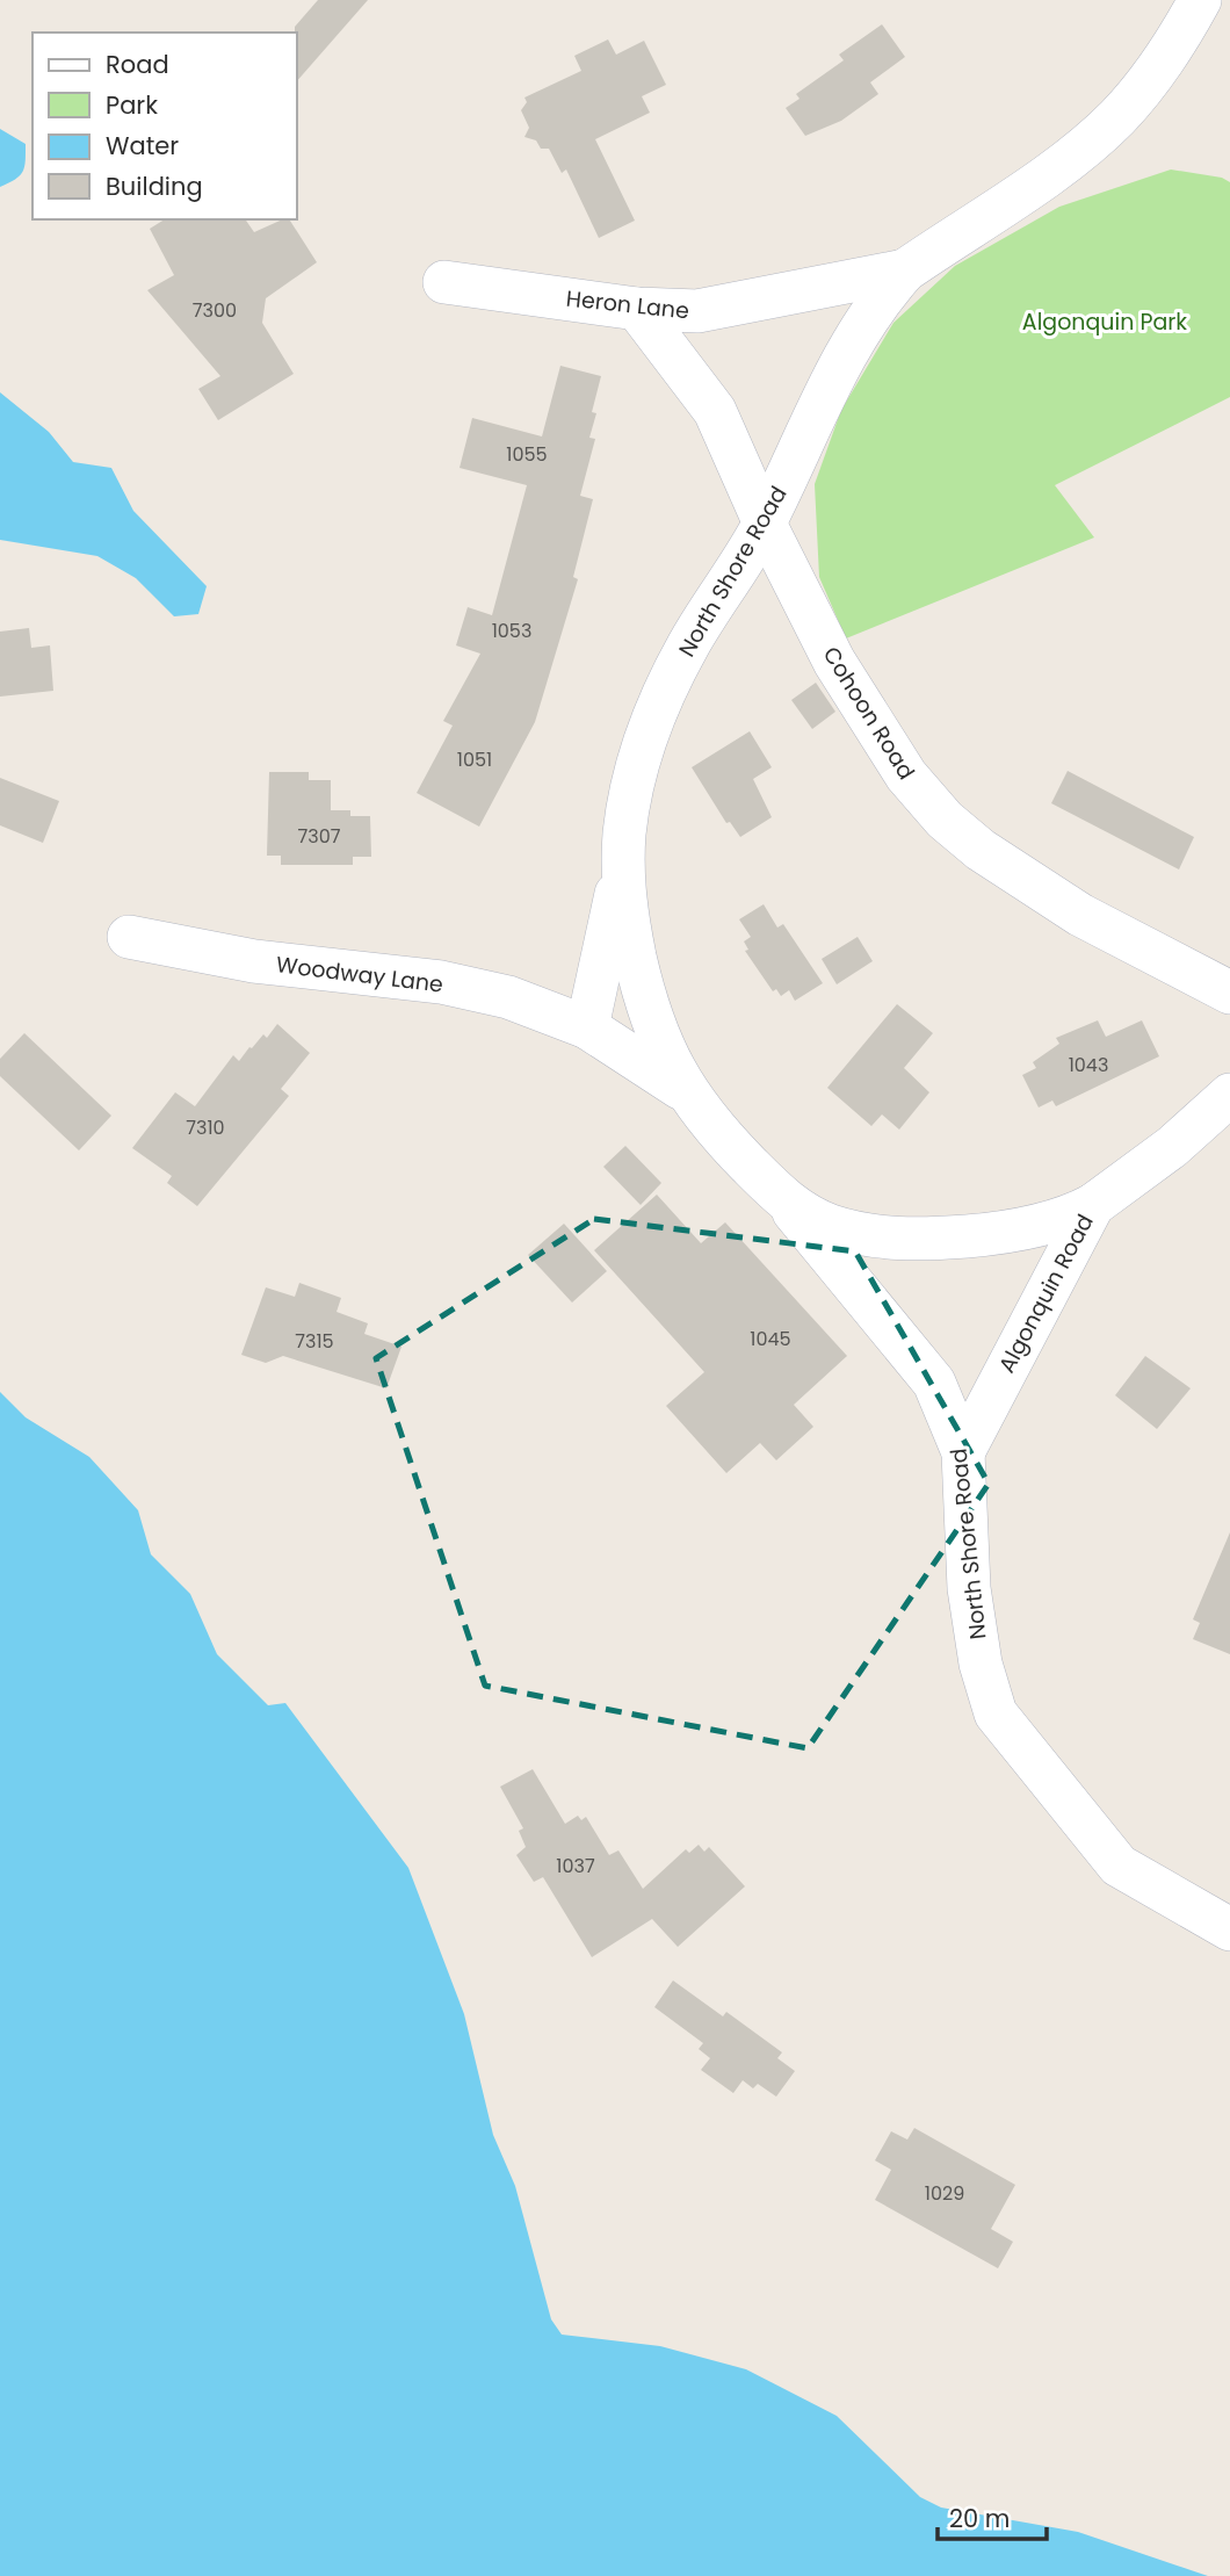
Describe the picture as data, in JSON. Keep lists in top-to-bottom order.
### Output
{
  "streets": {
    "street": [
      "Heron Lane",
      "North Shore Road",
      "Cohoon Road",
      "Woodway Lane",
      "Algonquin Road"
    ]
  },
  "crossings": [
    ["Heron Lane", "North Shore Road"],
    ["Heron Lane", "Cohoon Road"],
    ["North Shore Road", "Cohoon Road"],
    ["North Shore Road", "Woodway Lane"],
    ["North Shore Road", "Algonquin Road"]
  ],
  "parks": ["Algonquin Park"],
  "house_numbers": [
    "7300",
    "1055",
    "1053",
    "1051",
    "7307",
    "1043",
    "7310",
    "1045",
    "7315",
    "1037",
    "1029"
  ],
  "legend": [
    "Road",
    "Park",
    "Water",
    "Building"
  ],
  "scale_bar": "20 m"
}
